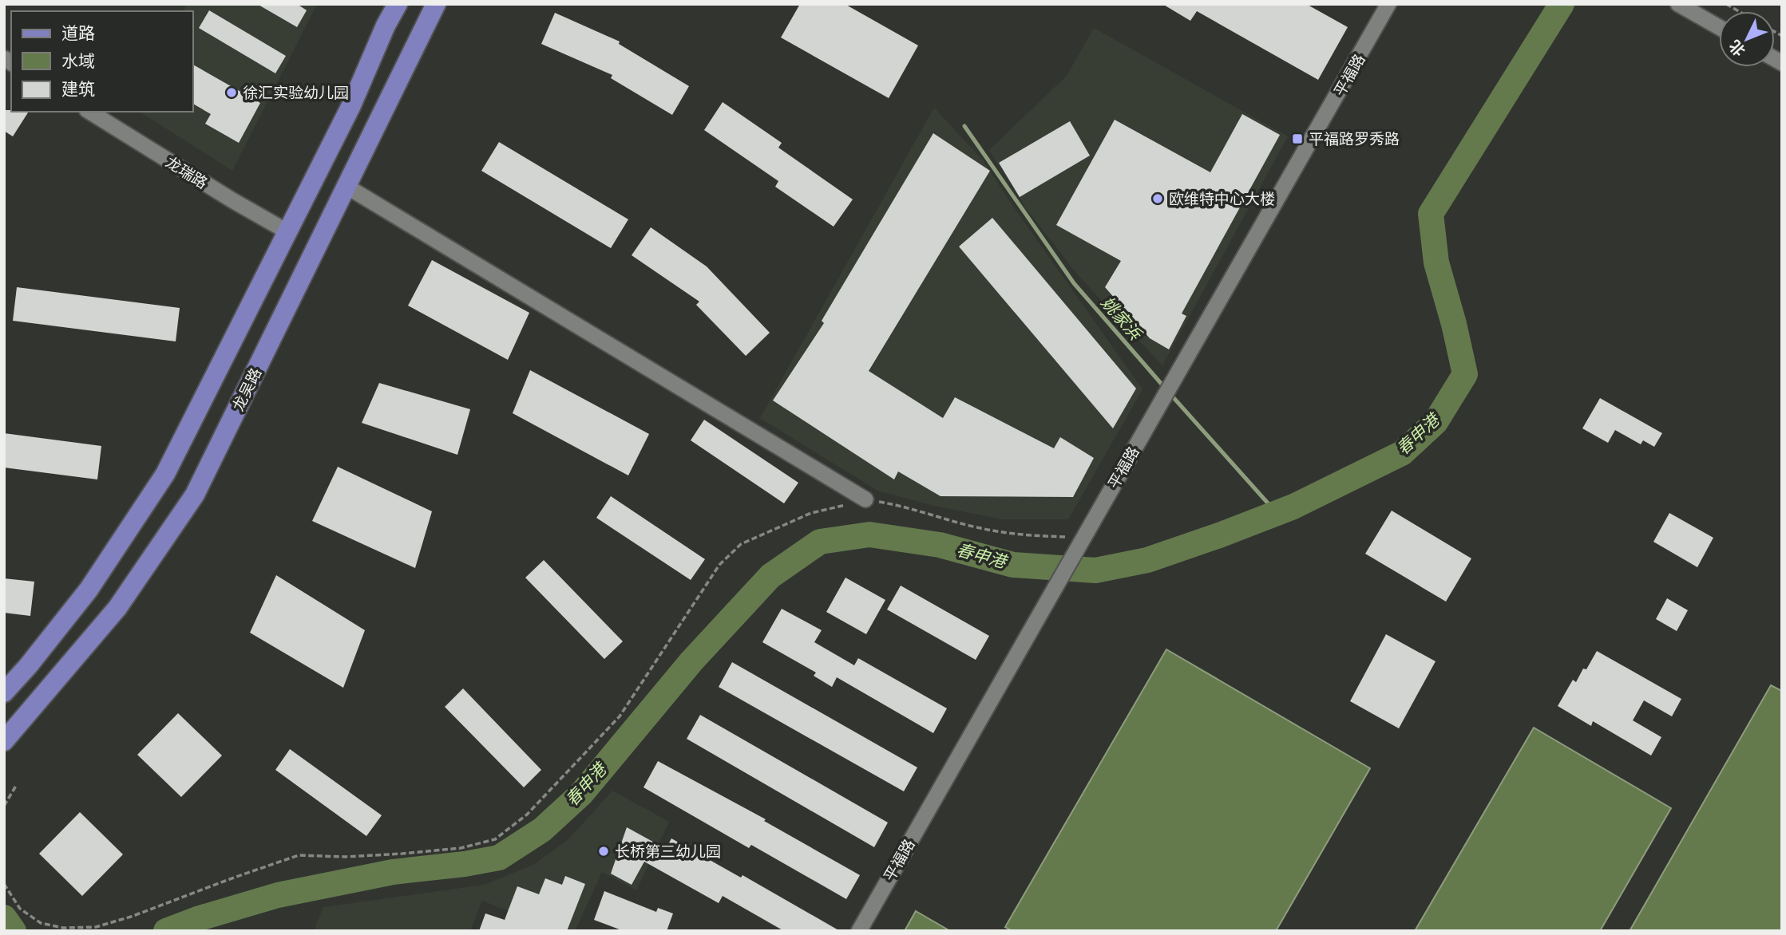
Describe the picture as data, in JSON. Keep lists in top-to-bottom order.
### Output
{
  "streets": {
    "main road": ["龙吴路"],
    "street": ["平福路", "龙瑞路"]
  },
  "water": ["姚家浜", "春申港"],
  "places": {
    "other": ["徐汇实验幼儿园", "欧维特中心大楼", "长桥第三幼儿园"],
    "transit": ["平福路罗秀路"]
  },
  "legend": ["道路", "水域", "建筑"],
  "north": "bottom left"
}
